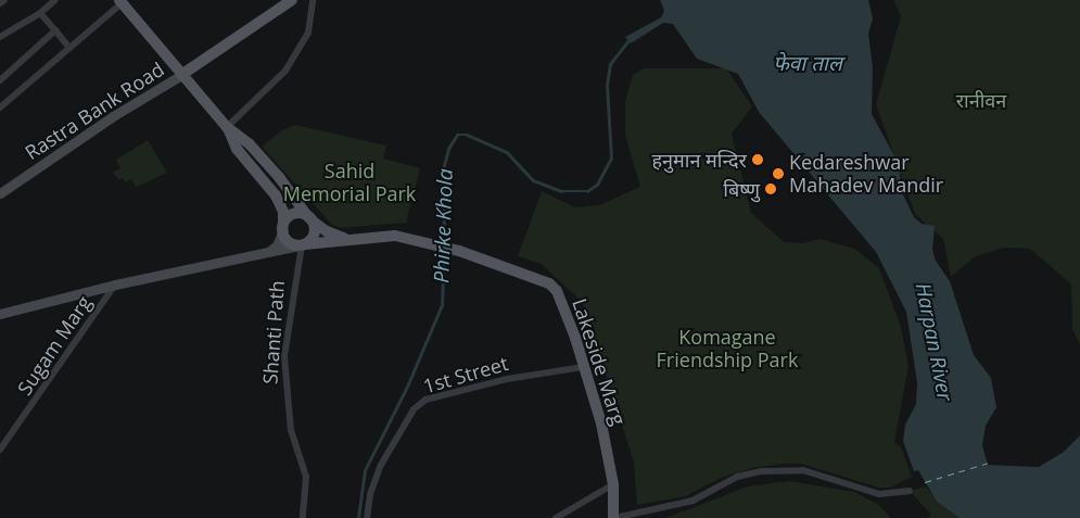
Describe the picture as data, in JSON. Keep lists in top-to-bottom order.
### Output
{
  "streets": {
    "main road": ["Rastra Bank Road", "Shanti Path", "Lakeside Marg"],
    "street": ["Sugam Marg", "1st Street"]
  },
  "crossings": [
    ["Shanti Path", "Sugam Marg"],
    ["Shanti Path", "Lakeside Marg"],
    ["Lakeside Marg", "1st Street"]
  ],
  "water": ["फेवा ताल", "Phirke Khola", "Harpan River"],
  "parks": ["रानीवन", "Sahid Memorial Park", "Komagane Friendship Park"],
  "places": ["हनुमान मन्दिर", "Kedareshwar Mahadev Mandir", "बिष्णु"]
}
